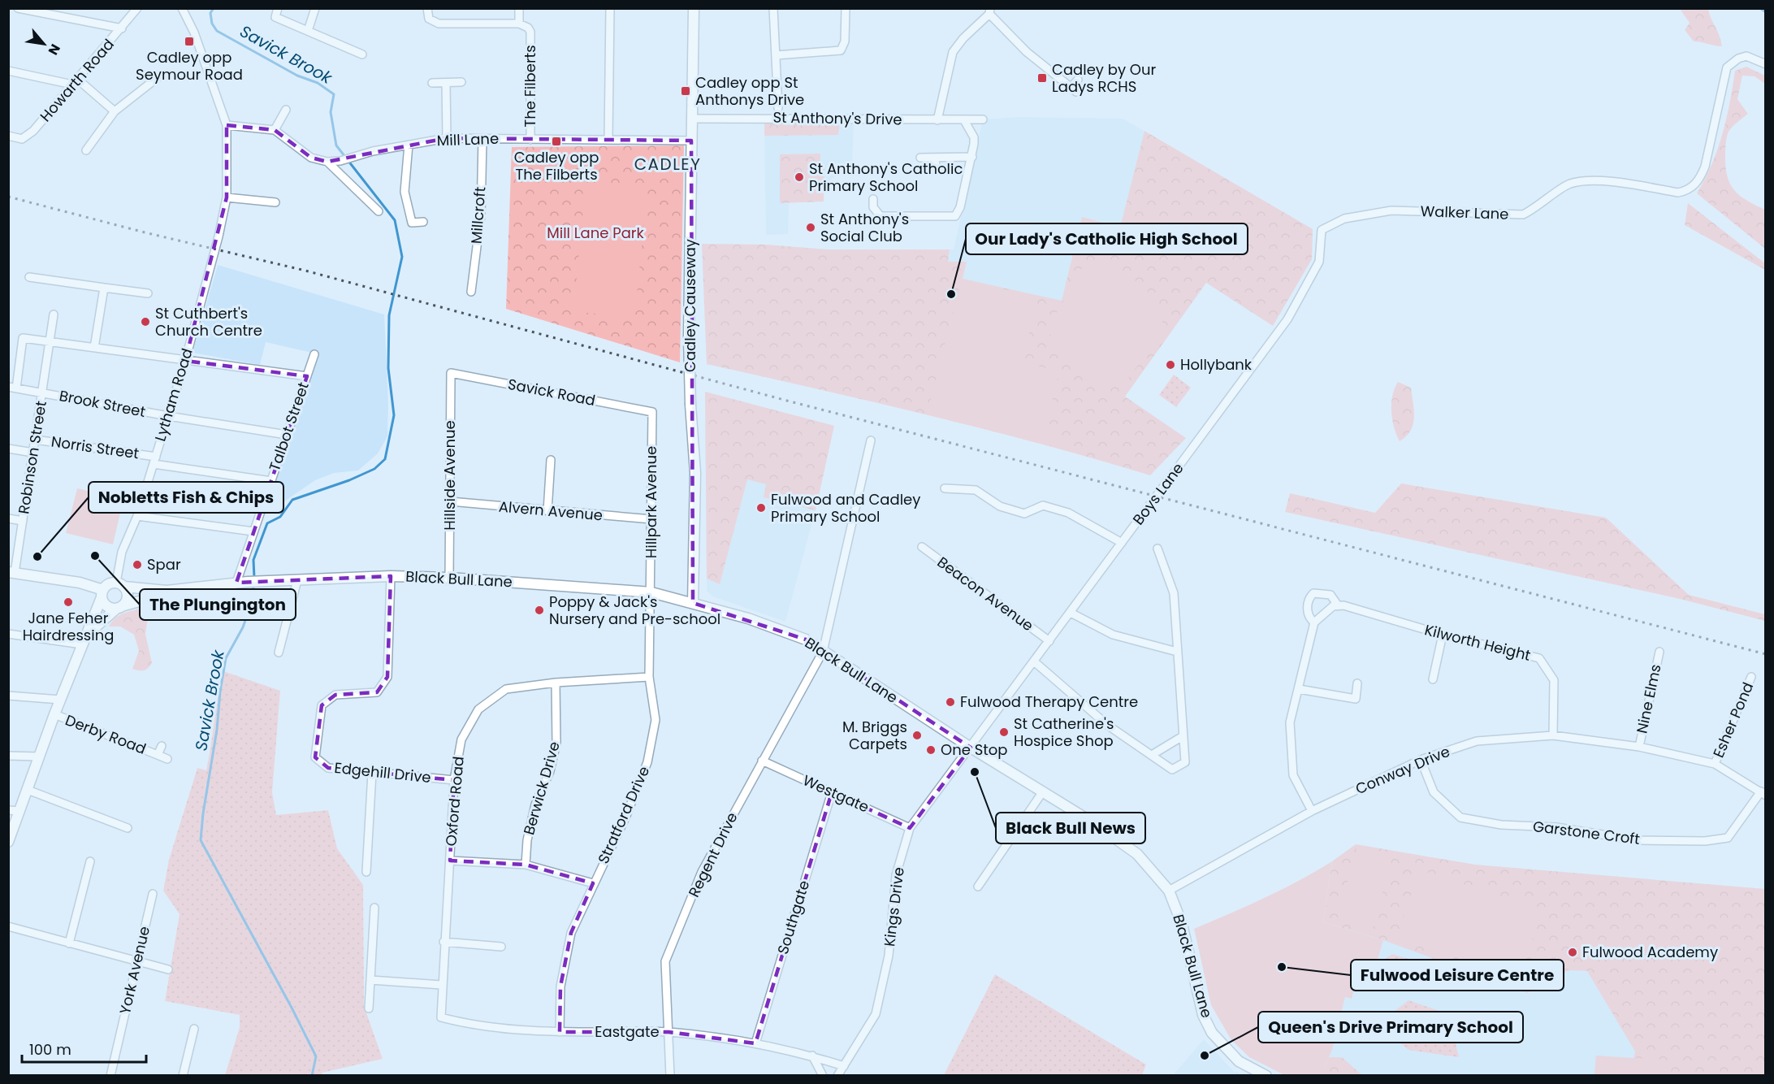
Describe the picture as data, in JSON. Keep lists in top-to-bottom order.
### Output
{
  "streets": {
    "street": [
      "Howarth Road",
      "The Filberts",
      "St Anthony's Drive",
      "Mill Lane",
      "Walker Lane",
      "Millcroft",
      "Cadley Causeway",
      "Savick Road",
      "Lytham Road",
      "Brook Street",
      "Talbot Street",
      "Norris Street",
      "Robinson Street",
      "Hillside Avenue",
      "Boys Lane",
      "Hillpark Avenue",
      "Alvern Avenue",
      "Black Bull Lane",
      "Beacon Avenue",
      "Kilworth Height",
      "Nine Elms",
      "Esher Pond",
      "Derby Road",
      "Conway Drive",
      "Edgehill Drive",
      "Berwick Drive",
      "Westgate",
      "Oxford Road",
      "Stratford Drive",
      "Garstone Croft",
      "Regent Drive",
      "Kings Drive",
      "Southgate",
      "York Avenue",
      "Eastgate"
    ]
  },
  "crossings": [
    ["The Filberts", "Mill Lane"],
    ["St Anthony's Drive", "Cadley Causeway"],
    ["Mill Lane", "Millcroft"],
    ["Mill Lane", "Cadley Causeway"],
    ["Walker Lane", "Boys Lane"],
    ["Cadley Causeway", "Black Bull Lane"],
    ["Savick Road", "Hillside Avenue"],
    ["Savick Road", "Hillpark Avenue"],
    ["Lytham Road", "Brook Street"],
    ["Lytham Road", "Norris Street"],
    ["Brook Street", "Talbot Street"],
    ["Brook Street", "Robinson Street"],
    ["Talbot Street", "Norris Street"],
    ["Talbot Street", "Black Bull Lane"],
    ["Norris Street", "Robinson Street"],
    ["Hillside Avenue", "Alvern Avenue"],
    ["Hillside Avenue", "Black Bull Lane"],
    ["Boys Lane", "Black Bull Lane"],
    ["Boys Lane", "Beacon Avenue"],
    ["Boys Lane", "Kings Drive"],
    ["Hillpark Avenue", "Alvern Avenue"],
    ["Hillpark Avenue", "Black Bull Lane"],
    ["Hillpark Avenue", "Stratford Drive"],
    ["Black Bull Lane", "Conway Drive"],
    ["Black Bull Lane", "Edgehill Drive"],
    ["Black Bull Lane", "Stratford Drive"],
    ["Black Bull Lane", "Regent Drive"],
    ["Black Bull Lane", "Kings Drive"],
    ["Kilworth Height", "Conway Drive"],
    ["Nine Elms", "Conway Drive"],
    ["Esher Pond", "Conway Drive"],
    ["Conway Drive", "Garstone Croft"],
    ["Edgehill Drive", "Oxford Road"],
    ["Berwick Drive", "Oxford Road"],
    ["Westgate", "Regent Drive"],
    ["Westgate", "Kings Drive"],
    ["Westgate", "Southgate"],
    ["Oxford Road", "Stratford Drive"],
    ["Oxford Road", "Eastgate"],
    ["Stratford Drive", "Eastgate"],
    ["Regent Drive", "Eastgate"],
    ["Kings Drive", "Eastgate"],
    ["Southgate", "Eastgate"]
  ],
  "districts": ["CADLEY"],
  "water": ["Savick Brook"],
  "parks": ["Mill Lane Park"],
  "places": {
    "transit": [
      "Cadley opp Seymour Road",
      "Cadley by Our Ladys RCHS",
      "Cadley opp St Anthonys Drive",
      "Cadley opp The Filberts"
    ],
    "other": [
      "St Anthony's Catholic Primary School",
      "St Anthony's Social Club",
      "Our Lady's Catholic High School",
      "St Cuthbert's Church Centre",
      "Hollybank",
      "Fulwood and Cadley Primary School",
      "The Plungington",
      "Nobletts Fish & Chips",
      "Spar",
      "Jane Feher Hairdressing",
      "Poppy & Jack's Nursery and Pre-school",
      "Fulwood Therapy Centre",
      "St Catherine's Hospice Shop",
      "M. Briggs Carpets",
      "One Stop",
      "Black Bull News",
      "Fulwood Academy",
      "Fulwood Leisure Centre",
      "Queen's Drive Primary School"
    ]
  },
  "scale_bar": "100 m",
  "north": "bottom right"
}
